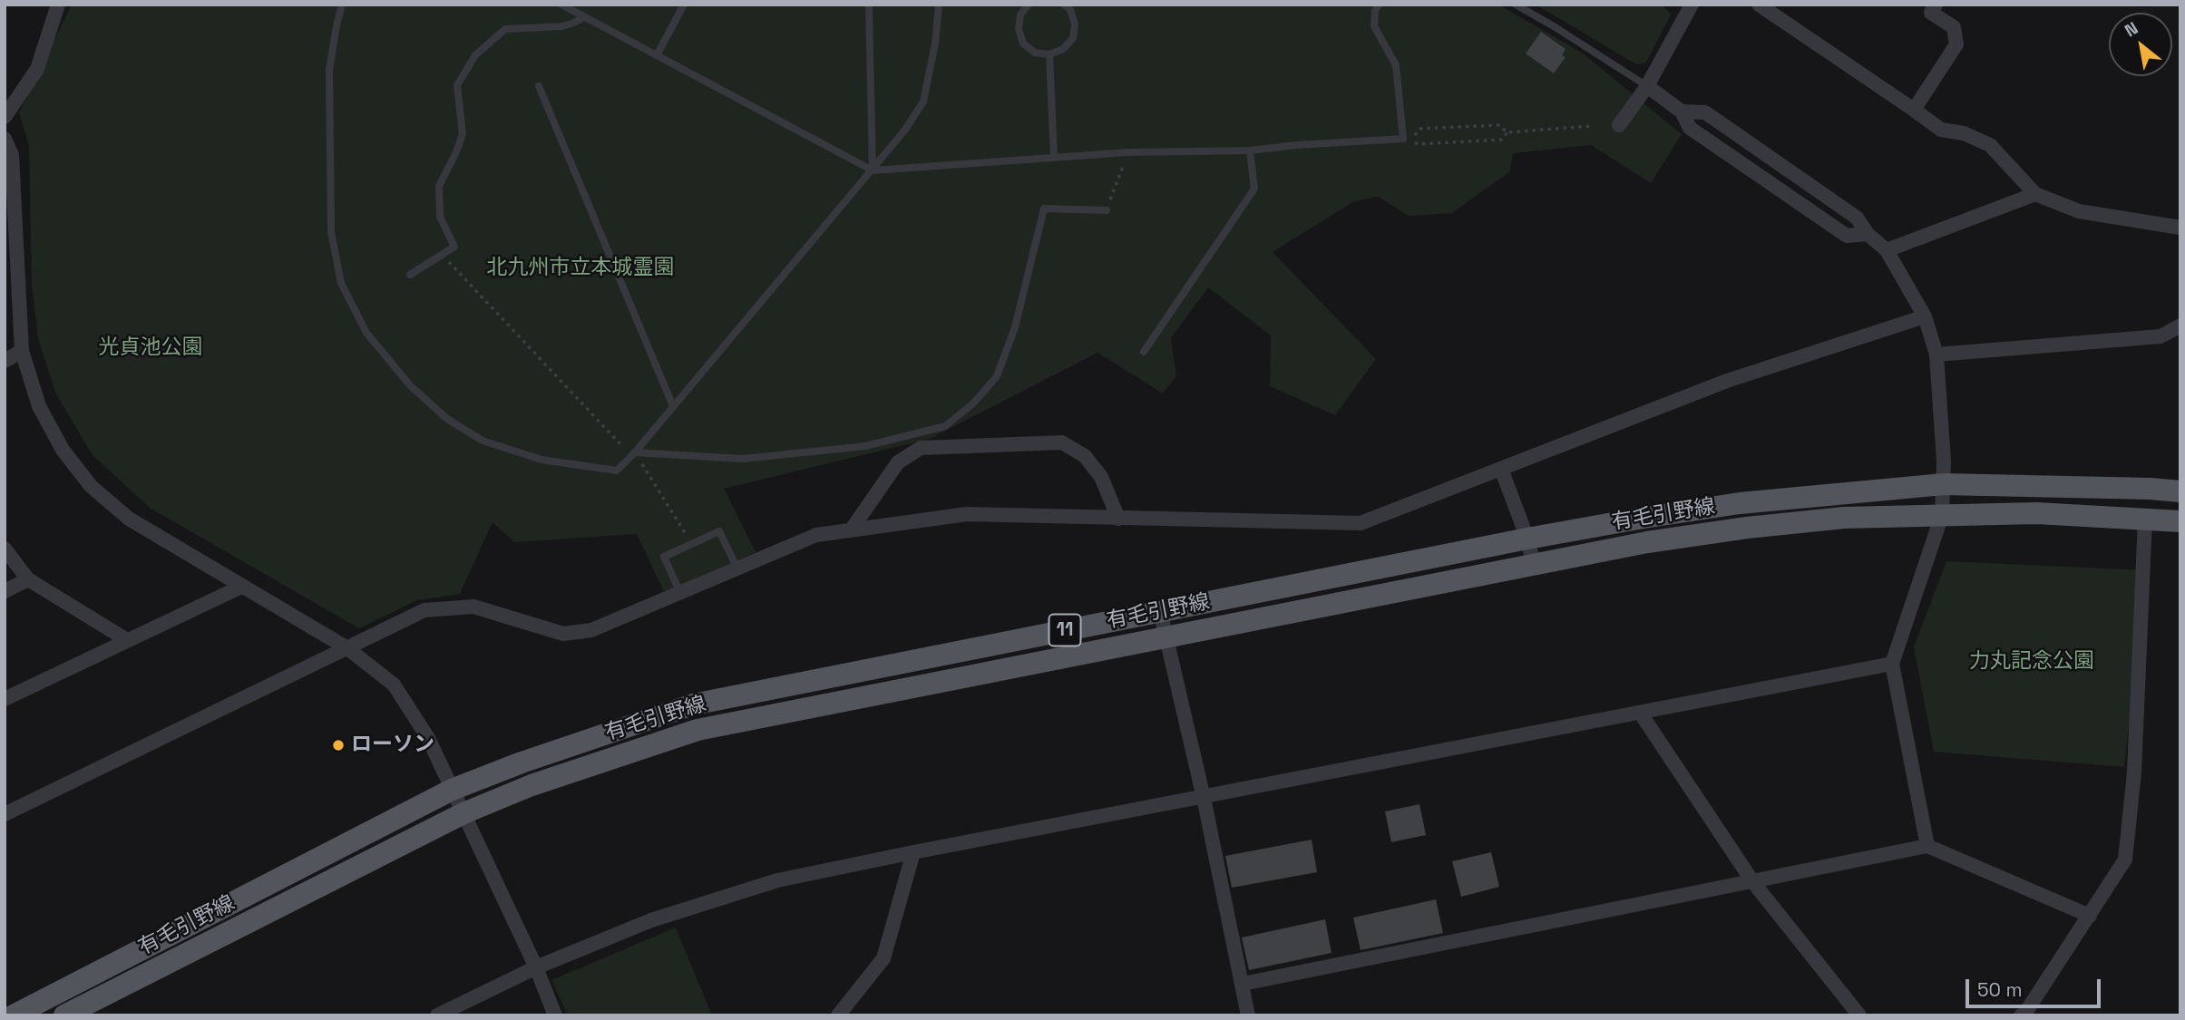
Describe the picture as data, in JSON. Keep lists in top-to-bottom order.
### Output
{
  "streets": {
    "main road": ["有毛引野線", "11"]
  },
  "parks": ["北九州市立本城霊園", "光貞池公園", "力丸記念公園"],
  "places": ["ローソン"],
  "scale_bar": "50 m",
  "north": "top left"
}
